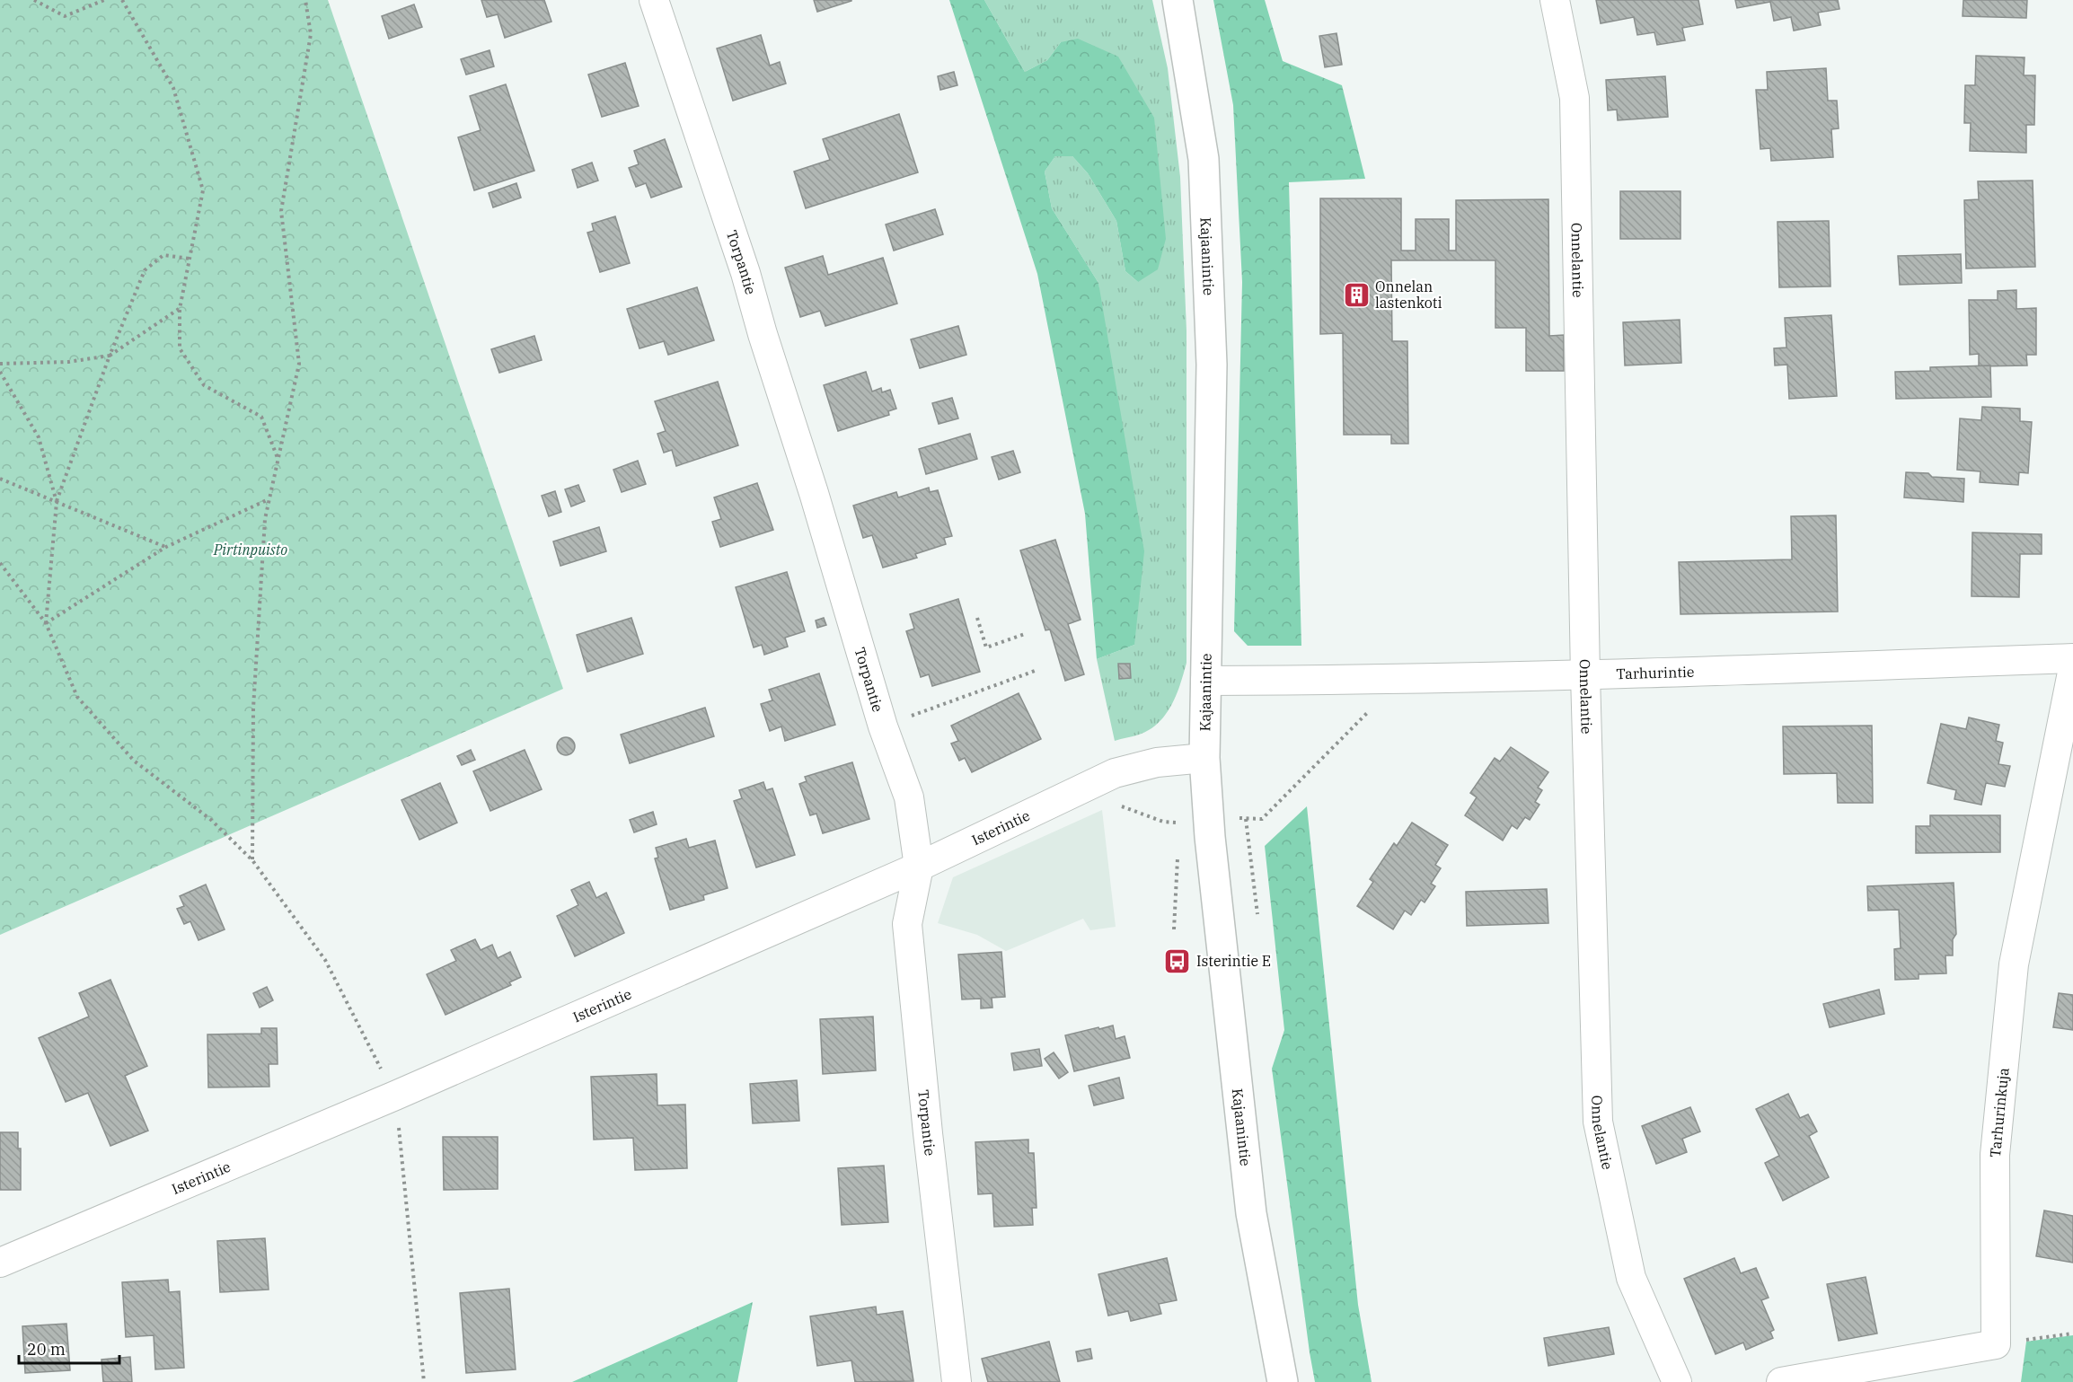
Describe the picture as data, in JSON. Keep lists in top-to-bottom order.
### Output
{
  "streets": {
    "main road": ["Kajaanintie"],
    "street": [
      "Onnelantie",
      "Torpantie",
      "Tarhurintie",
      "Isterintie",
      "Tarhurinkuja"
    ]
  },
  "crossings": [
    ["Kajaanintie", "Tarhurintie"],
    ["Kajaanintie", "Isterintie"],
    ["Onnelantie", "Tarhurintie"],
    ["Torpantie", "Isterintie"]
  ],
  "parks": ["Pirtinpuisto"],
  "places": {
    "building": ["Onnelan lastenkoti"],
    "bus stop": ["Isterintie E"]
  },
  "scale_bar": "20 m"
}
